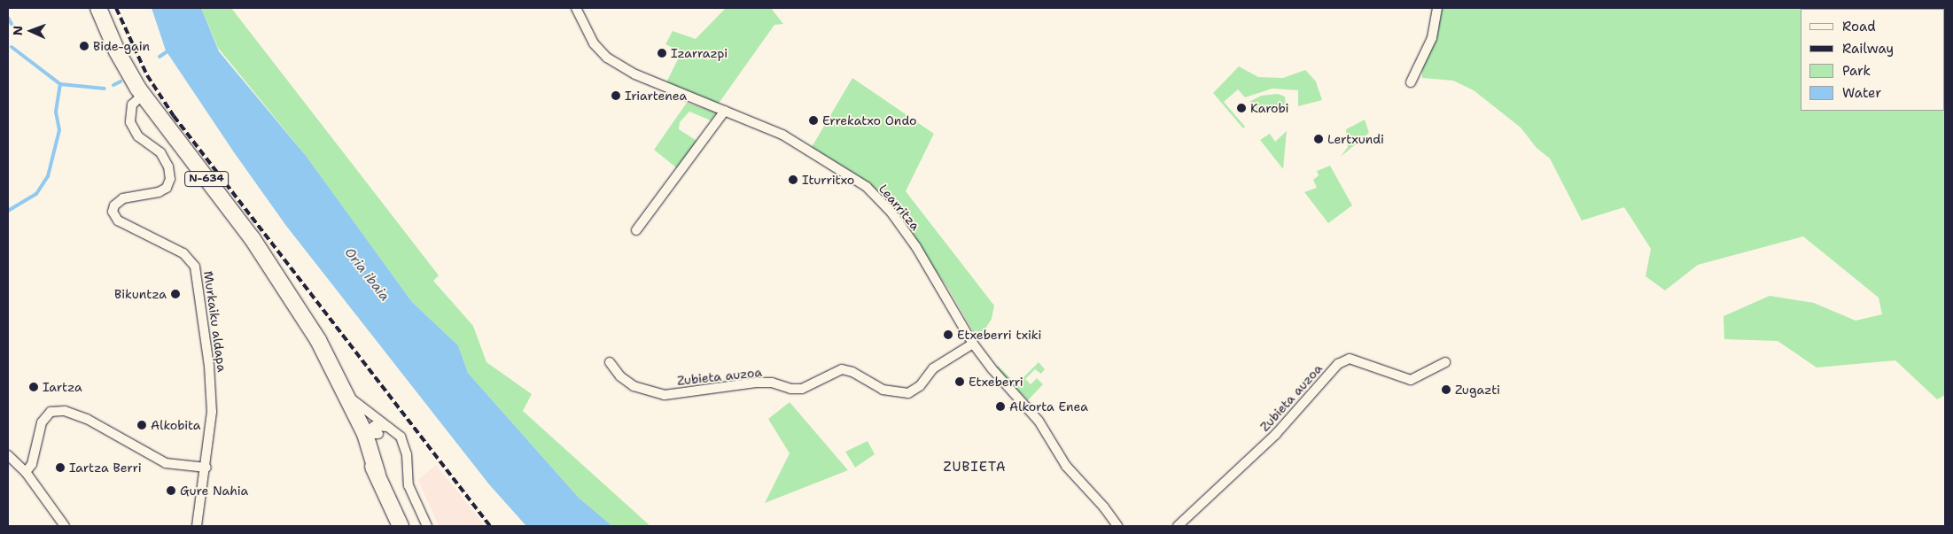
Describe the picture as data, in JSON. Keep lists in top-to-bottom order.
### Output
{
  "streets": {
    "highway": ["N-634"],
    "street": ["Learritza", "Murkaiku aldapa", "Zubieta auzoa"]
  },
  "crossings": [
    ["N-634", "Murkaiku aldapa"],
    ["Learritza", "Zubieta auzoa"]
  ],
  "districts": ["ZUBIETA"],
  "water": ["Oria ibaia"],
  "places": [
    "Bide-gain",
    "Izarrazpi",
    "Iriartenea",
    "Karobi",
    "Errekatxo Ondo",
    "Lertxundi",
    "Iturritxo",
    "Bikuntza",
    "Etxeberri txiki",
    "Etxeberri",
    "Iartza",
    "Zugazti",
    "Alkorta Enea",
    "Alkobita",
    "Iartza Berri",
    "Gure Nahia"
  ],
  "legend": [
    "Road",
    "Railway",
    "Park",
    "Water"
  ],
  "north": "left"
}
